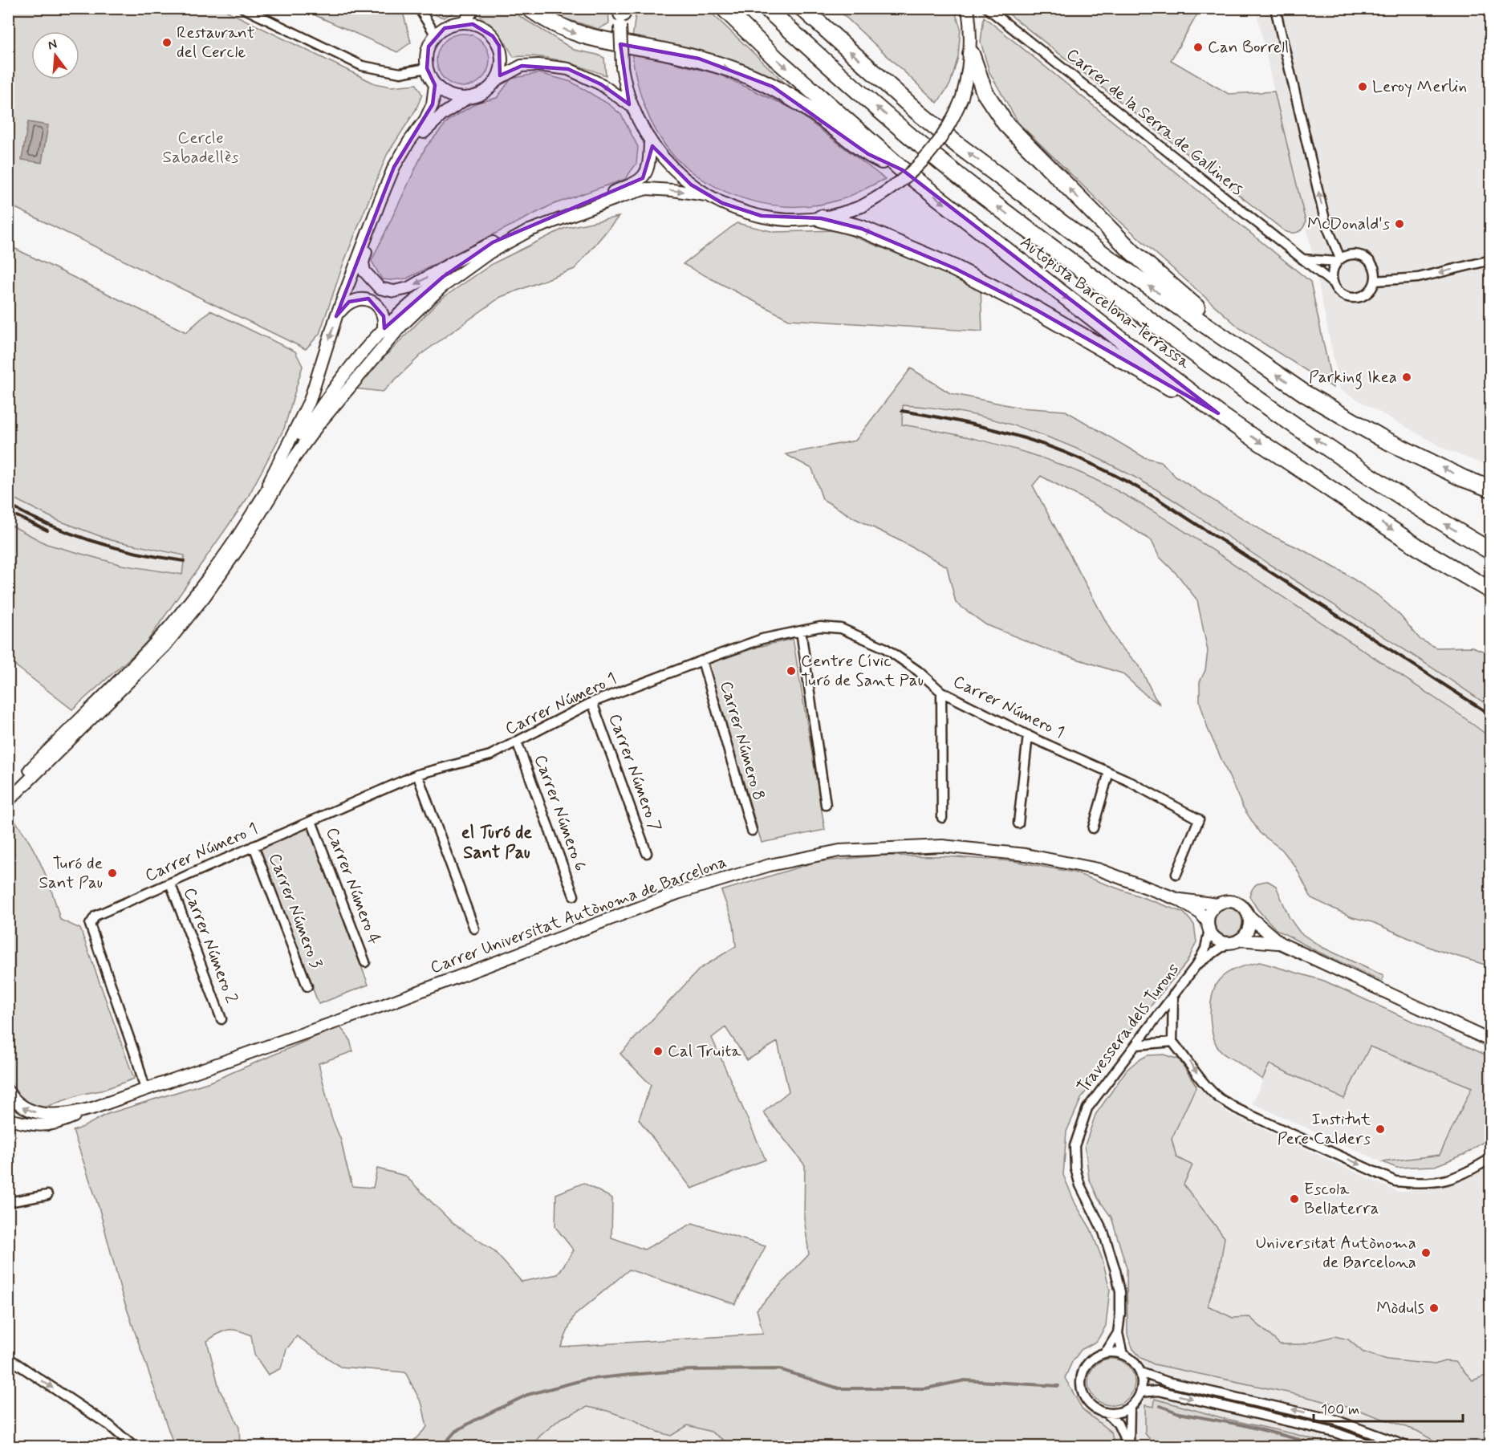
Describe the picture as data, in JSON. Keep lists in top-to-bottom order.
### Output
{
  "streets": {
    "highway": ["Autopista Barcelona-Terrassa"],
    "street": [
      "Carrer de la Serra de Galliners",
      "Carrer Número 1",
      "Carrer Número 8",
      "Carrer Número 7",
      "Carrer Número 6",
      "Carrer Número 4",
      "Carrer Número 3",
      "Carrer Universitat Autònoma de Barcelona",
      "Carrer Número 2",
      "Travessera dels Turons"
    ]
  },
  "crossings": [
    ["Carrer Número 1", "Carrer Número 8"],
    ["Carrer Número 1", "Carrer Número 7"],
    ["Carrer Número 1", "Carrer Número 6"],
    ["Carrer Número 1", "Carrer Número 4"],
    ["Carrer Número 1", "Carrer Número 3"],
    ["Carrer Número 1", "Carrer Universitat Autònoma de Barcelona"],
    ["Carrer Número 1", "Carrer Número 2"],
    ["Carrer Universitat Autònoma de Barcelona", "Travessera dels Turons"]
  ],
  "districts": ["el Turó de Sant Pau"],
  "parks": ["Cercle Sabadellès"],
  "places": [
    "Restaurant del Cercle",
    "Can Borrell",
    "Leroy Merlin",
    "McDonald's",
    "Parking Ikea",
    "Centre Cívic Turó de Sant Pau",
    "Turó de Sant Pau",
    "Cal Truita",
    "Institut Pere Calders",
    "Escola Bellaterra",
    "Universitat Autònoma de Barcelona",
    "Mòduls"
  ],
  "scale_bar": "100 m",
  "north": "top"
}
